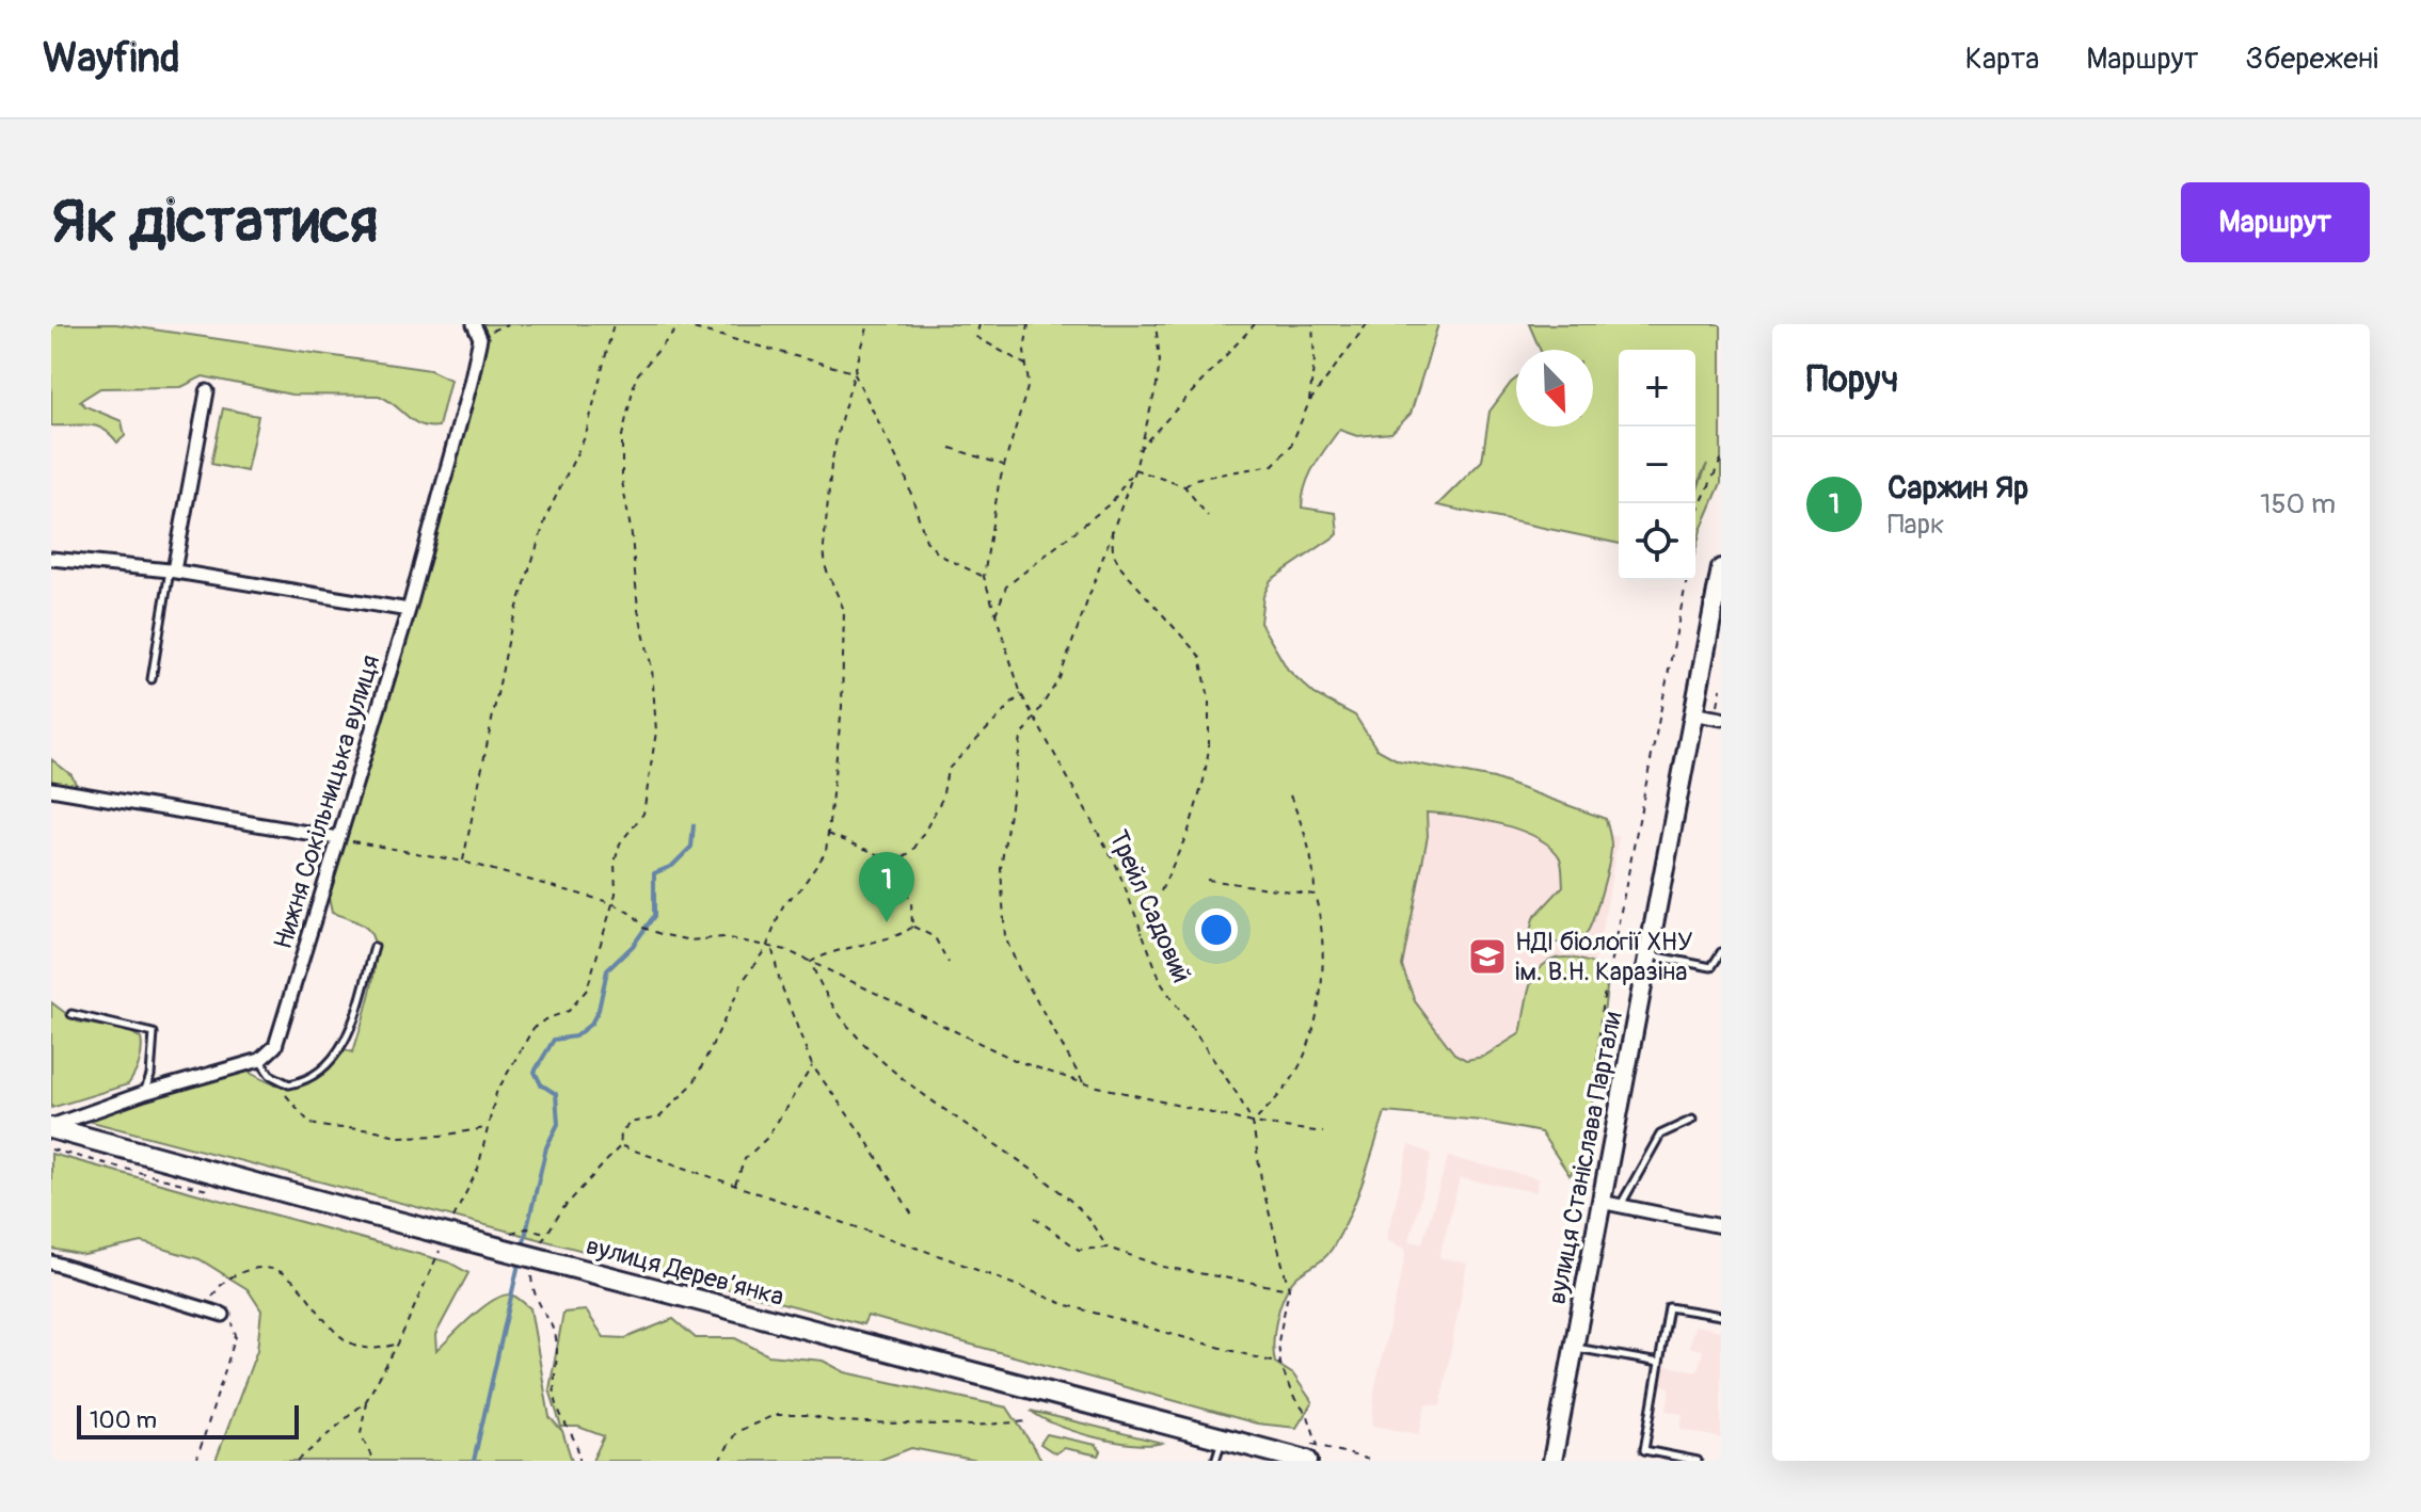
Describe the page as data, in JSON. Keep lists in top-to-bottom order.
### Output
{
  "streets": {
    "main road": ["вулиця Дерев’янка"],
    "street": ["Нижня Сокільницька вулиця", "вулиця Станіслава Партали"],
    "path": ["Трейл Садовий"]
  },
  "crossings": [
    ["Трейл Садовий", "вулиця Дерев’янка"]
  ],
  "places": {
    "school or university": ["НДІ біології ХНУ ім. В.Н. Каразіна"]
  },
  "scale_bar": "100 m",
  "north": "bottom right",
  "page": {
    "header": "Wayfind",
    "nav": ["Карта", "Маршрут", "Збережені"],
    "buttons": "Маршрут",
    "title": "Як дістатися",
    "heading": "Поруч",
    "map_buttons": ["+", "−"],
    "list": [
      {
        "mark": "1",
        "name": "Саржин Яр",
        "note": "Парк",
        "value": "150 m"
      }
    ],
    "pins": "1",
    "scale": "100 m"
  }
}
